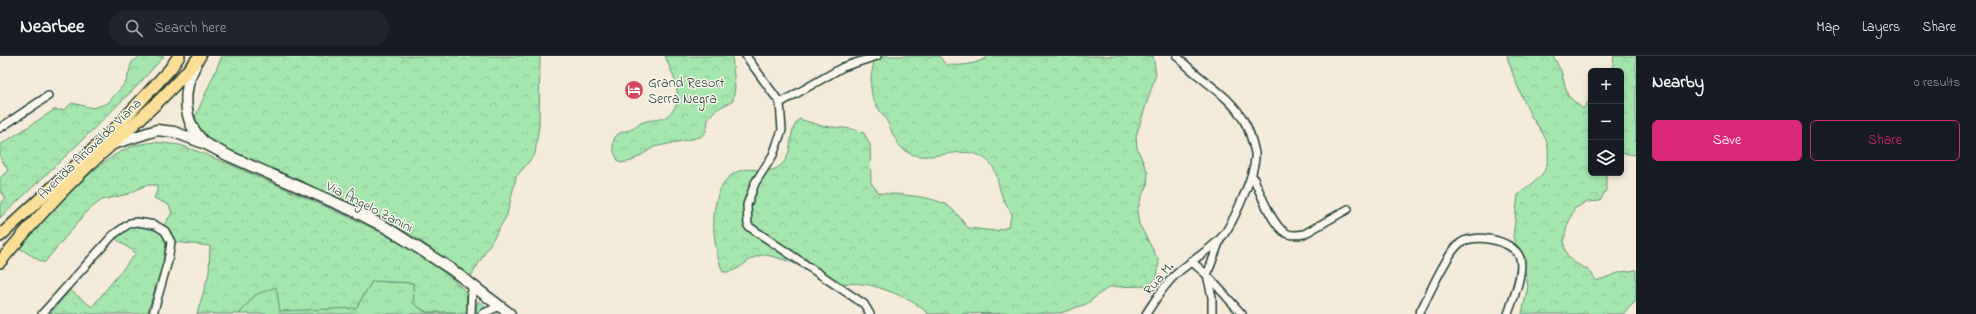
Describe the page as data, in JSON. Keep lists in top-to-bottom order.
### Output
{
  "streets": {
    "main road": ["Avenida Ariovaldo Viana"],
    "street": ["Via Ângelo Zanini", "Rua M."]
  },
  "crossings": [
    ["Avenida Ariovaldo Viana", "Via Ângelo Zanini"]
  ],
  "places": {
    "hotel": ["Grand Resort Serra Negra"]
  },
  "page": {
    "header": "Nearbee",
    "search": "Search here",
    "nav": ["Map", "Layers", "Share"],
    "heading": ["Nearby", "0 results"],
    "map_buttons": ["+", "−"],
    "buttons": ["Save", "Share"]
  }
}
